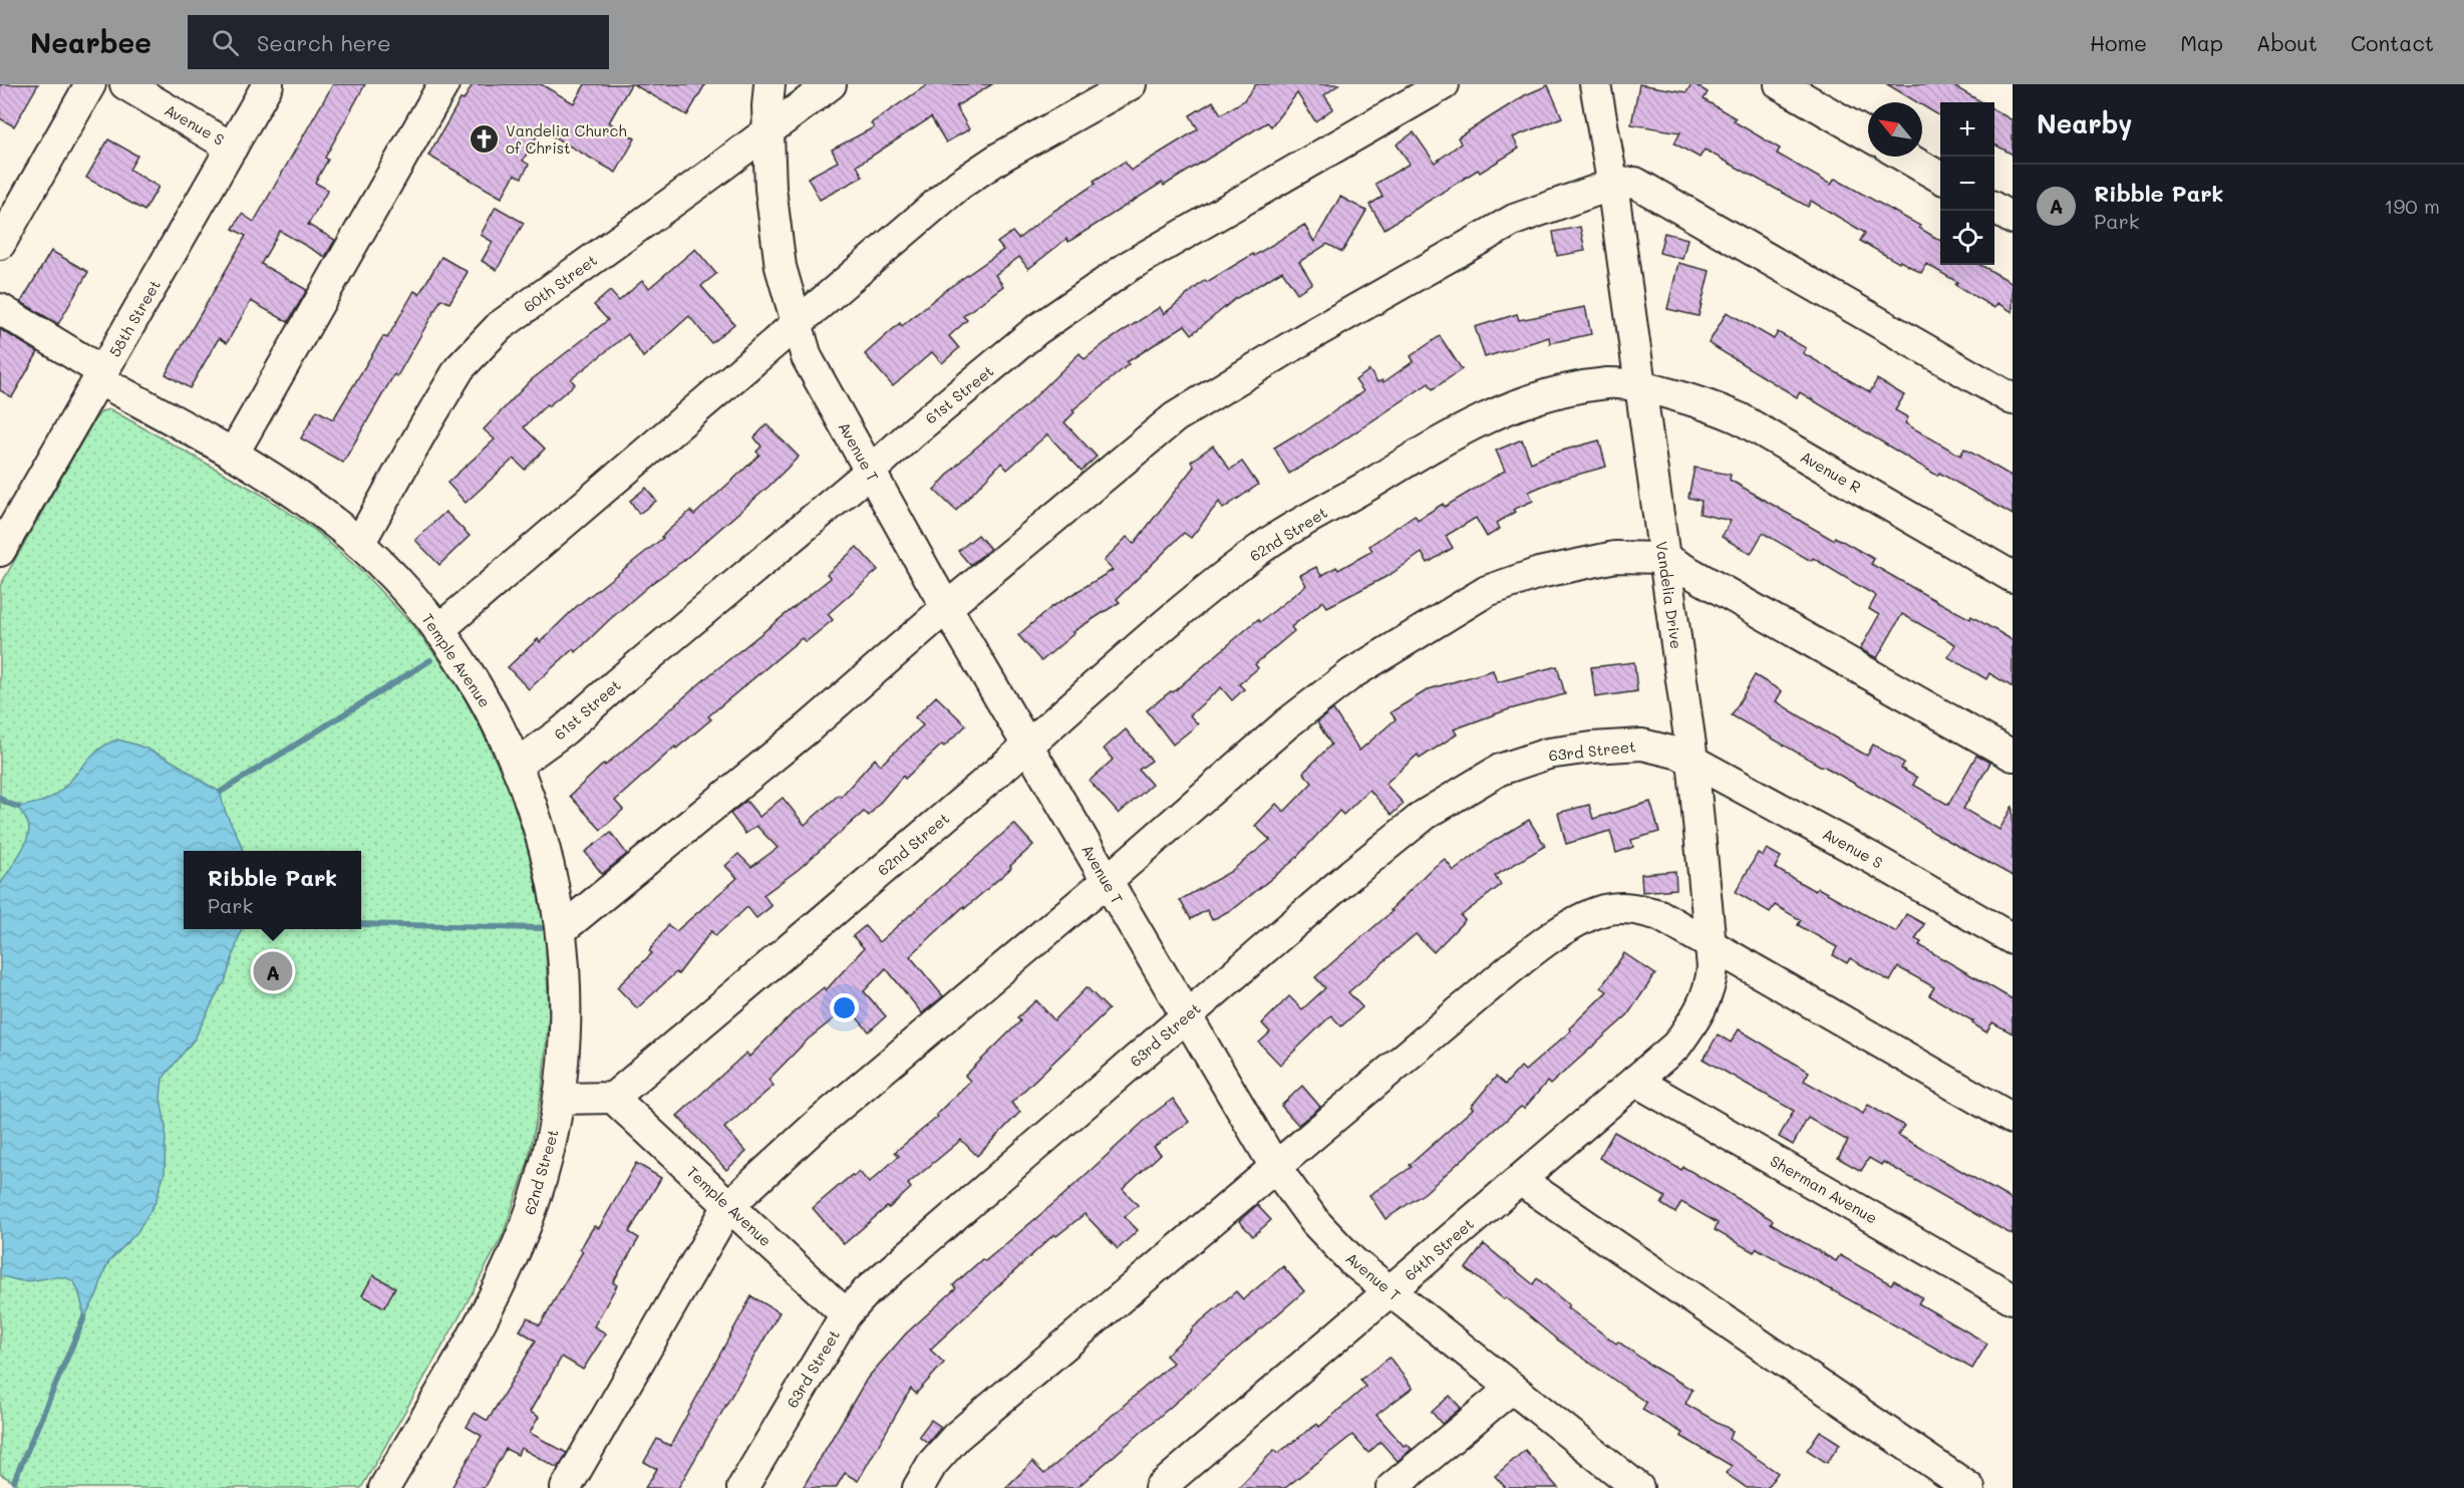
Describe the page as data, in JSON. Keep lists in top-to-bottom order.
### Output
{
  "streets": {
    "street": [
      "Avenue S",
      "60th Street",
      "58th Street",
      "61st Street",
      "Avenue T",
      "Avenue R",
      "62nd Street",
      "Vandelia Drive",
      "Temple Avenue",
      "63rd Street",
      "Sherman Avenue",
      "64th Street"
    ]
  },
  "crossings": [
    ["Avenue S", "58th Street"],
    ["Avenue S", "Vandelia Drive"],
    ["Avenue S", "63rd Street"],
    ["60th Street", "Avenue T"],
    ["60th Street", "Temple Avenue"],
    ["58th Street", "Temple Avenue"],
    ["61st Street", "Avenue T"],
    ["61st Street", "Temple Avenue"],
    ["Avenue T", "62nd Street"],
    ["Avenue T", "63rd Street"],
    ["Avenue T", "64th Street"],
    ["Avenue R", "62nd Street"],
    ["Avenue R", "Vandelia Drive"],
    ["62nd Street", "Vandelia Drive"],
    ["62nd Street", "Temple Avenue"],
    ["Vandelia Drive", "63rd Street"],
    ["Vandelia Drive", "Sherman Avenue"],
    ["Vandelia Drive", "64th Street"],
    ["Temple Avenue", "63rd Street"],
    ["Sherman Avenue", "64th Street"]
  ],
  "places": {
    "church": ["Vandelia Church of Christ"]
  },
  "north": "top left",
  "page": {
    "header": "Nearbee",
    "search": "Search here",
    "nav": [
      "Home",
      "Map",
      "About",
      "Contact"
    ],
    "heading": "Nearby",
    "map_buttons": ["+", "−"],
    "list": [
      {
        "mark": "A",
        "name": "Ribble Park",
        "note": "Park",
        "value": "190 m"
      }
    ],
    "popup": ["Ribble Park", "Park"],
    "pins": "A"
  }
}
